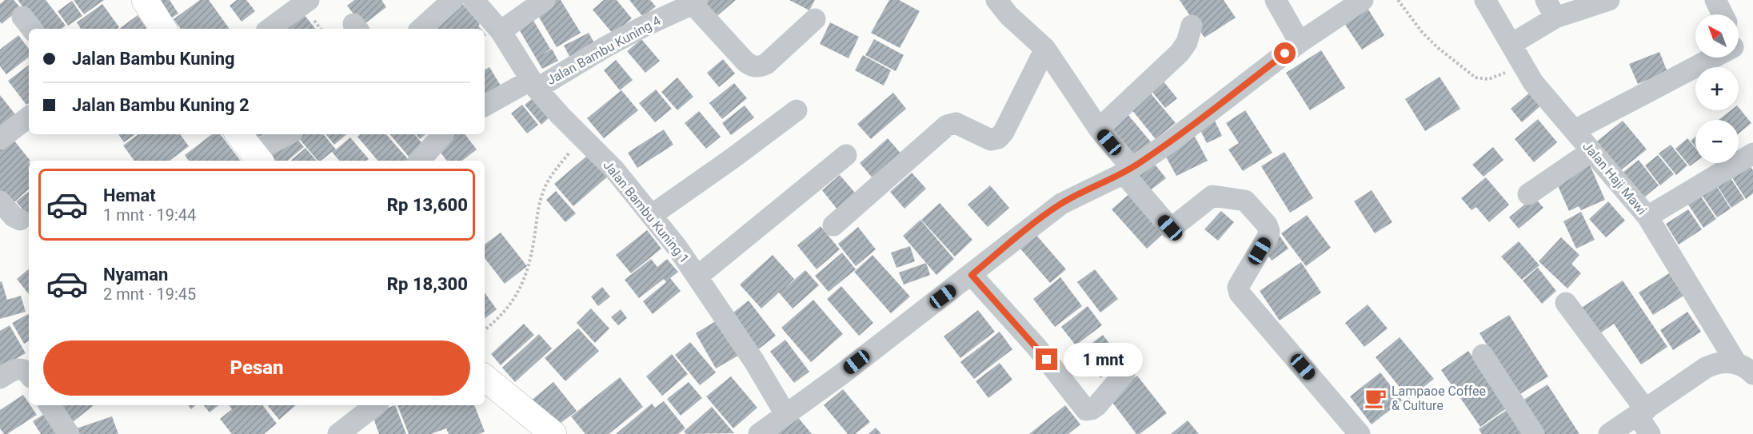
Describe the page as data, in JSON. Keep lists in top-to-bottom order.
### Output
{
  "streets": {
    "street": ["Jalan Bambu Kuning 4", "Jalan Haji Mawi", "Jalan Bambu Kuning 1"]
  },
  "crossings": [
    ["Jalan Bambu Kuning 4", "Jalan Bambu Kuning 1"]
  ],
  "places": {
    "cafe": ["Lampaoe Coffee & Culture"]
  },
  "north": "top left",
  "page": {
    "map_buttons": ["+", "−"],
    "banner": ["Jalan Bambu Kuning", "Jalan Bambu Kuning 2"],
    "list": [
      {
        "name": "Hemat",
        "note": "1 mnt · 19:44",
        "value": "Rp 13,600"
      },
      {
        "name": "Nyaman",
        "note": "2 mnt · 19:45",
        "value": "Rp 18,300"
      }
    ],
    "buttons": "Pesan",
    "bubble": "1 mnt"
  }
}
